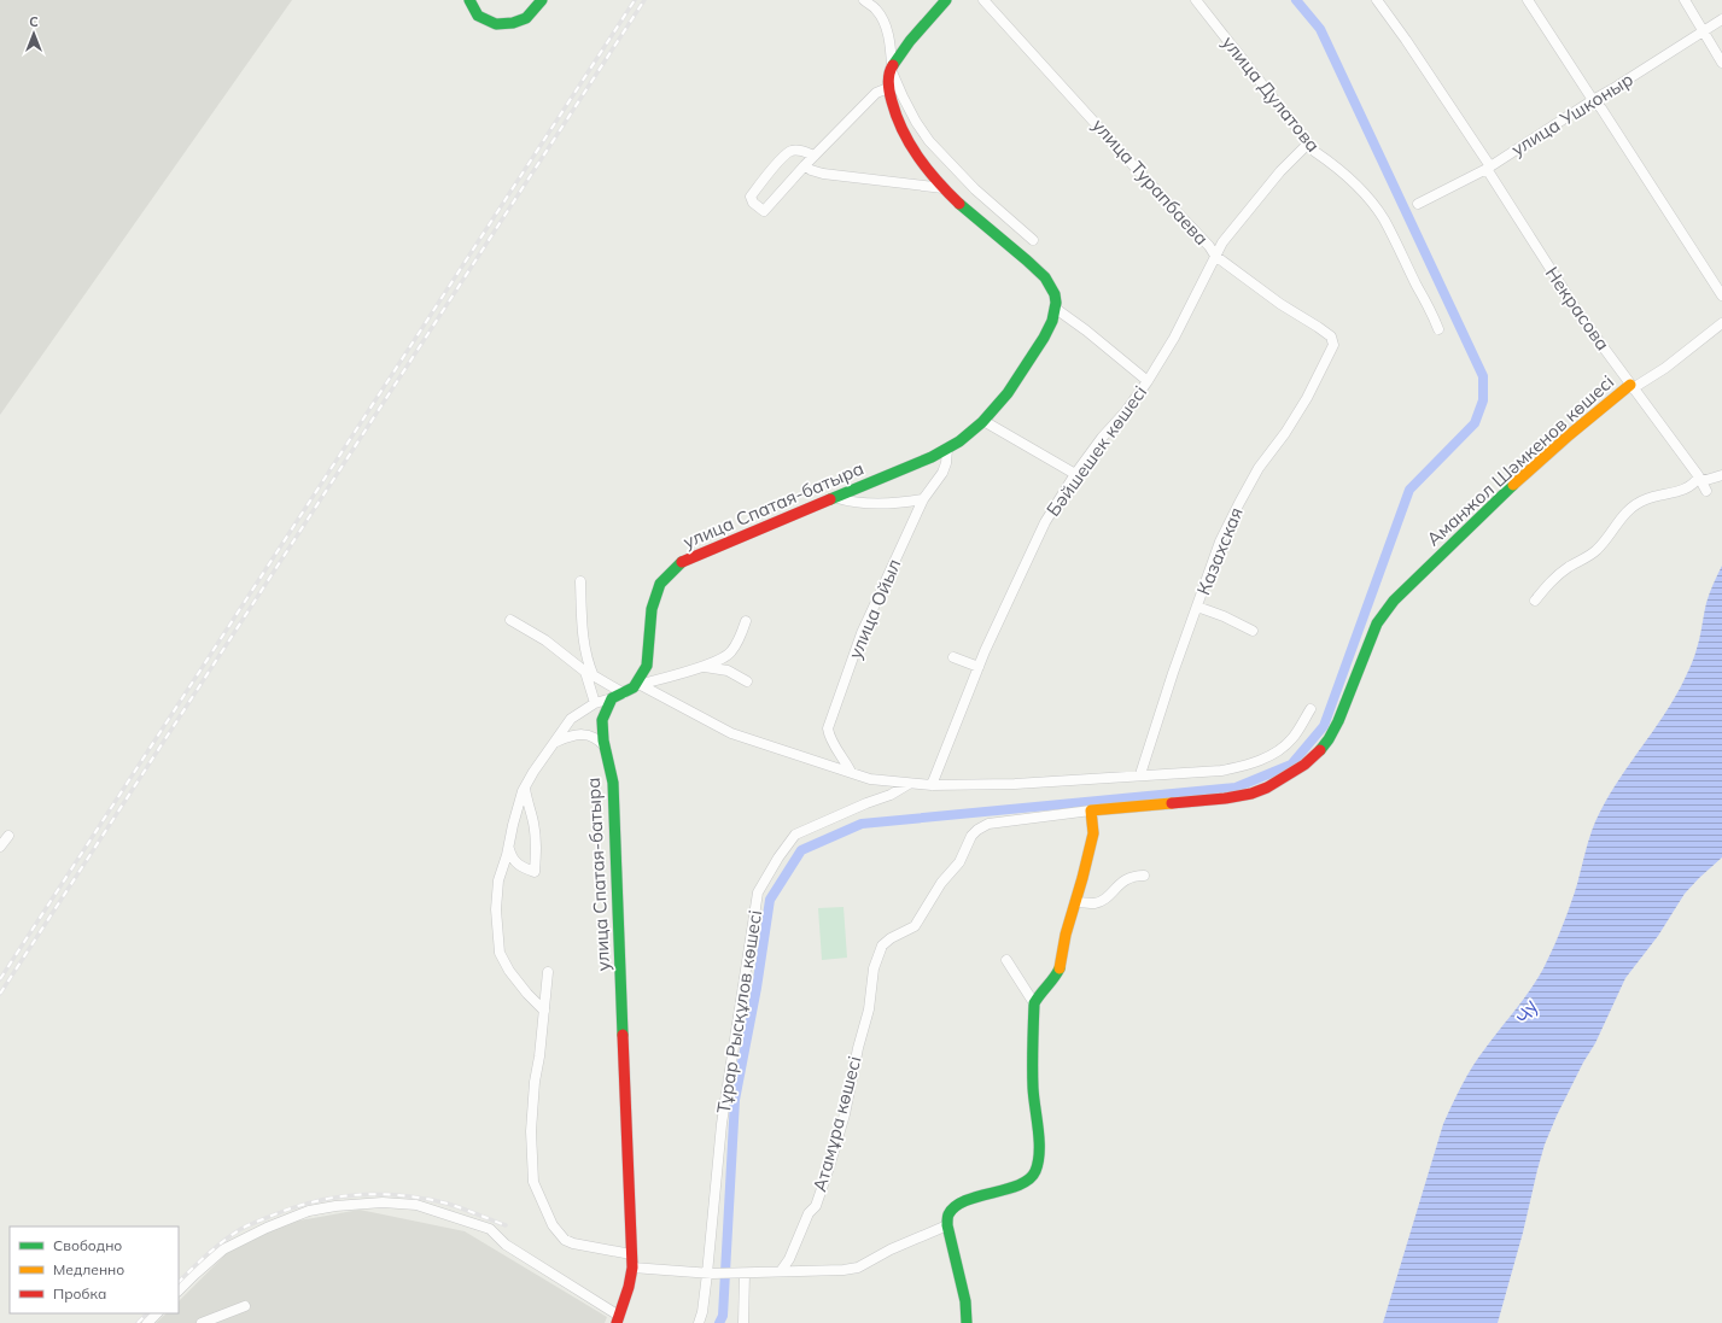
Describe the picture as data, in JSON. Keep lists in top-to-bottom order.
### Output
{
  "streets": {
    "street": [
      "улица Дулатова",
      "улица Ушконыр",
      "улица Турапбаева",
      "Некрасова",
      "Бәйшешек көшесі",
      "Аманжол Шәмкенов көшесі",
      "улица Спатая-батыра",
      "Казахская",
      "улица Ойыл",
      "Тұрар Рысқұлов көшесі",
      "Атамұра көшесі"
    ]
  },
  "crossings": [
    ["улица Дулатова", "Бәйшешек көшесі"],
    ["улица Ушконыр", "Некрасова"],
    ["улица Турапбаева", "Бәйшешек көшесі"],
    ["улица Турапбаева", "Казахская"],
    ["Некрасова", "Аманжол Шәмкенов көшесі"],
    ["Аманжол Шәмкенов көшесі", "Атамұра көшесі"],
    ["улица Спатая-батыра", "улица Ойыл"]
  ],
  "water": ["Чу"],
  "legend": ["Свободно", "Медленно", "Пробка"],
  "north": "top"
}
